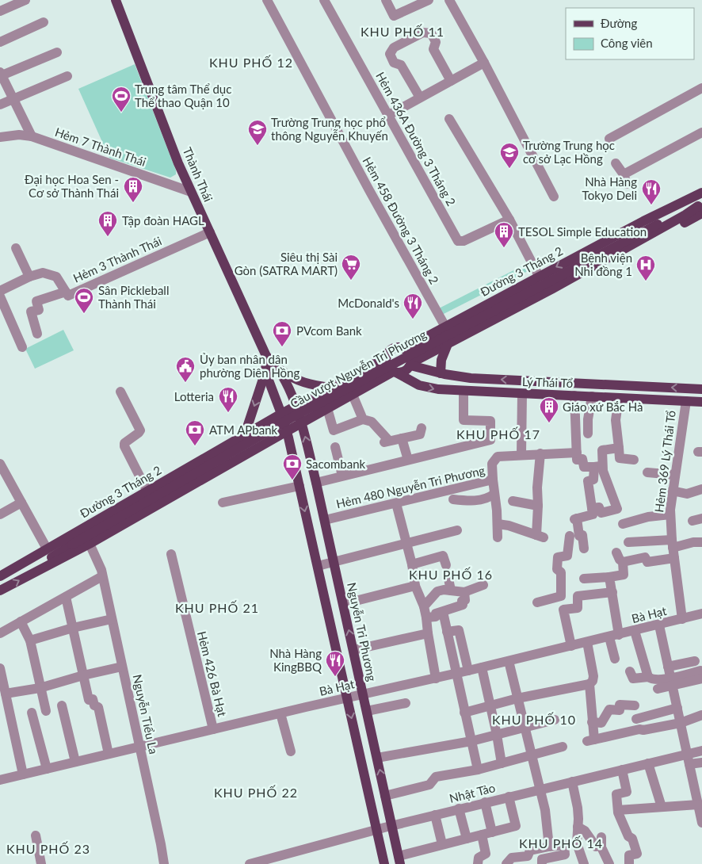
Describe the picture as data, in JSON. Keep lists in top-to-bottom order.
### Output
{
  "streets": {
    "main road": [
      "Thành Thái",
      "Đường 3 Tháng 2",
      "Cầu vượt Nguyễn Tri Phương",
      "Lý Thái Tổ",
      "Nguyễn Tri Phương"
    ],
    "street": [
      "Hẻm 436A Đường 3 Tháng 2",
      "Hẻm 7 Thành Thái",
      "Hẻm 458 Đường 3 Tháng 2",
      "Hẻm 3 Thành Thái",
      "Hẻm 369 Lý Thái Tổ",
      "Hẻm 480 Nguyễn Tri Phương",
      "Bà Hạt",
      "Hẻm 426 Bà Hạt",
      "Nguyễn Tiểu La",
      "Nhật Tảo"
    ]
  },
  "crossings": [
    ["Hẻm 7 Thành Thái", "Thành Thái"],
    ["Thành Thái", "Hẻm 3 Thành Thái"],
    ["Thành Thái", "Đường 3 Tháng 2"],
    ["Thành Thái", "Nguyễn Tri Phương"],
    ["Hẻm 458 Đường 3 Tháng 2", "Đường 3 Tháng 2"],
    ["Đường 3 Tháng 2", "Cầu vượt Nguyễn Tri Phương"],
    ["Đường 3 Tháng 2", "Lý Thái Tổ"],
    ["Đường 3 Tháng 2", "Nguyễn Tri Phương"],
    ["Lý Thái Tổ", "Hẻm 369 Lý Thái Tổ"],
    ["Hẻm 369 Lý Thái Tổ", "Bà Hạt"],
    ["Hẻm 480 Nguyễn Tri Phương", "Nguyễn Tri Phương"],
    ["Bà Hạt", "Nguyễn Tri Phương"],
    ["Bà Hạt", "Hẻm 426 Bà Hạt"],
    ["Bà Hạt", "Nguyễn Tiểu La"],
    ["Nguyễn Tri Phương", "Nhật Tảo"]
  ],
  "districts": [
    "KHU PHỐ 11",
    "KHU PHỐ 12",
    "KHU PHỐ 17",
    "KHU PHỐ 16",
    "KHU PHỐ 21",
    "KHU PHỐ 10",
    "KHU PHỐ 22",
    "KHU PHỐ 14",
    "KHU PHỐ 23"
  ],
  "places": {
    "sports": ["Trung tâm Thể dục Thể thao Quận 10", "Sân Pickleball Thành Thái"],
    "school or university": ["Trường Trung học phổ thông Nguyễn Khuyến", "Trường Trung học cơ sở Lạc Hồng"],
    "building": [
      "Đại học Hoa Sen - Cơ sở Thành Thái",
      "Tập đoàn HAGL",
      "TESOL Simple Education",
      "Giáo xứ Bắc Hà"
    ],
    "restaurant": [
      "Nhà Hàng Tokyo Deli",
      "McDonald's",
      "Lotteria",
      "Nhà Hàng KingBBQ"
    ],
    "supermarket": ["Siêu thị Sài Gòn (SATRA MART)"],
    "hospital": ["Bệnh viện Nhi đồng 1"],
    "bank": ["PVcom Bank", "ATM APbank", "Sacombank"],
    "public building": ["Ủy ban nhân dân phường Diên Hồng"]
  },
  "legend": ["Đường", "Công viên"]
}
